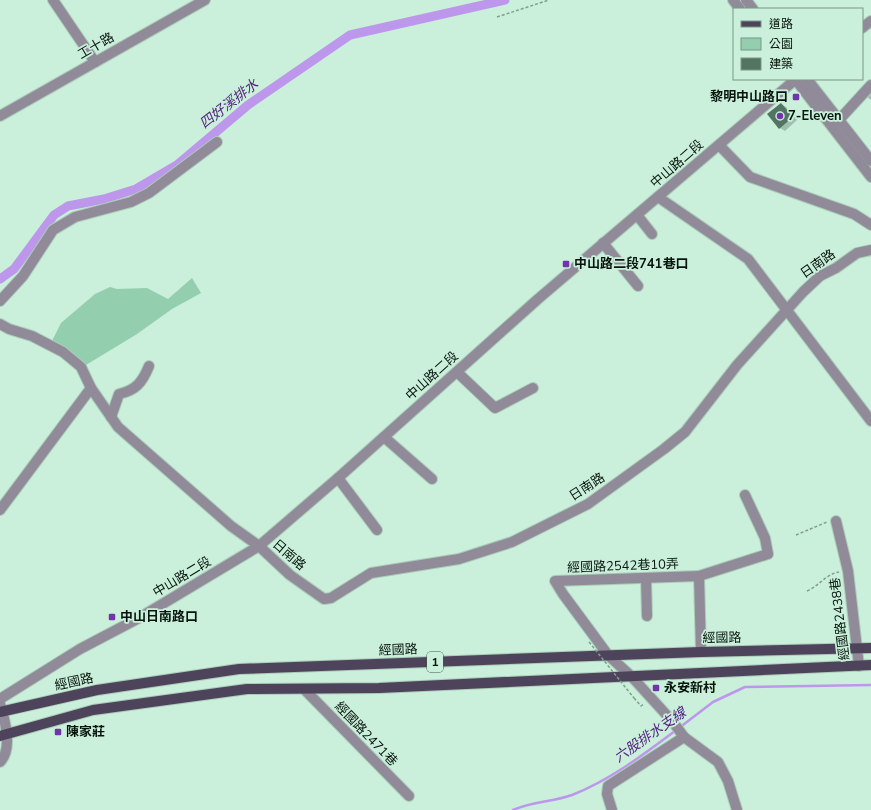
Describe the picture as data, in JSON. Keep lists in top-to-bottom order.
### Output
{
  "streets": {
    "main road": ["經國路", "1"],
    "street": [
      "工十路",
      "中山路二段",
      "日南路",
      "經國路2542巷10弄",
      "經國路2438巷",
      "經國路2471巷"
    ]
  },
  "crossings": [
    ["中山路二段", "日南路"],
    ["經國路2542巷10弄", "經國路"],
    ["經國路2438巷", "經國路"],
    ["經國路2438巷", "1"],
    ["1", "經國路2471巷"]
  ],
  "water": ["四好溪排水", "六股排水支線"],
  "places": {
    "transit": [
      "黎明中山路口",
      "中山路二段741巷口",
      "中山日南路口",
      "永安新村",
      "陳家莊"
    ],
    "other": ["7-Eleven"]
  },
  "legend": ["道路", "公園", "建築"]
}
